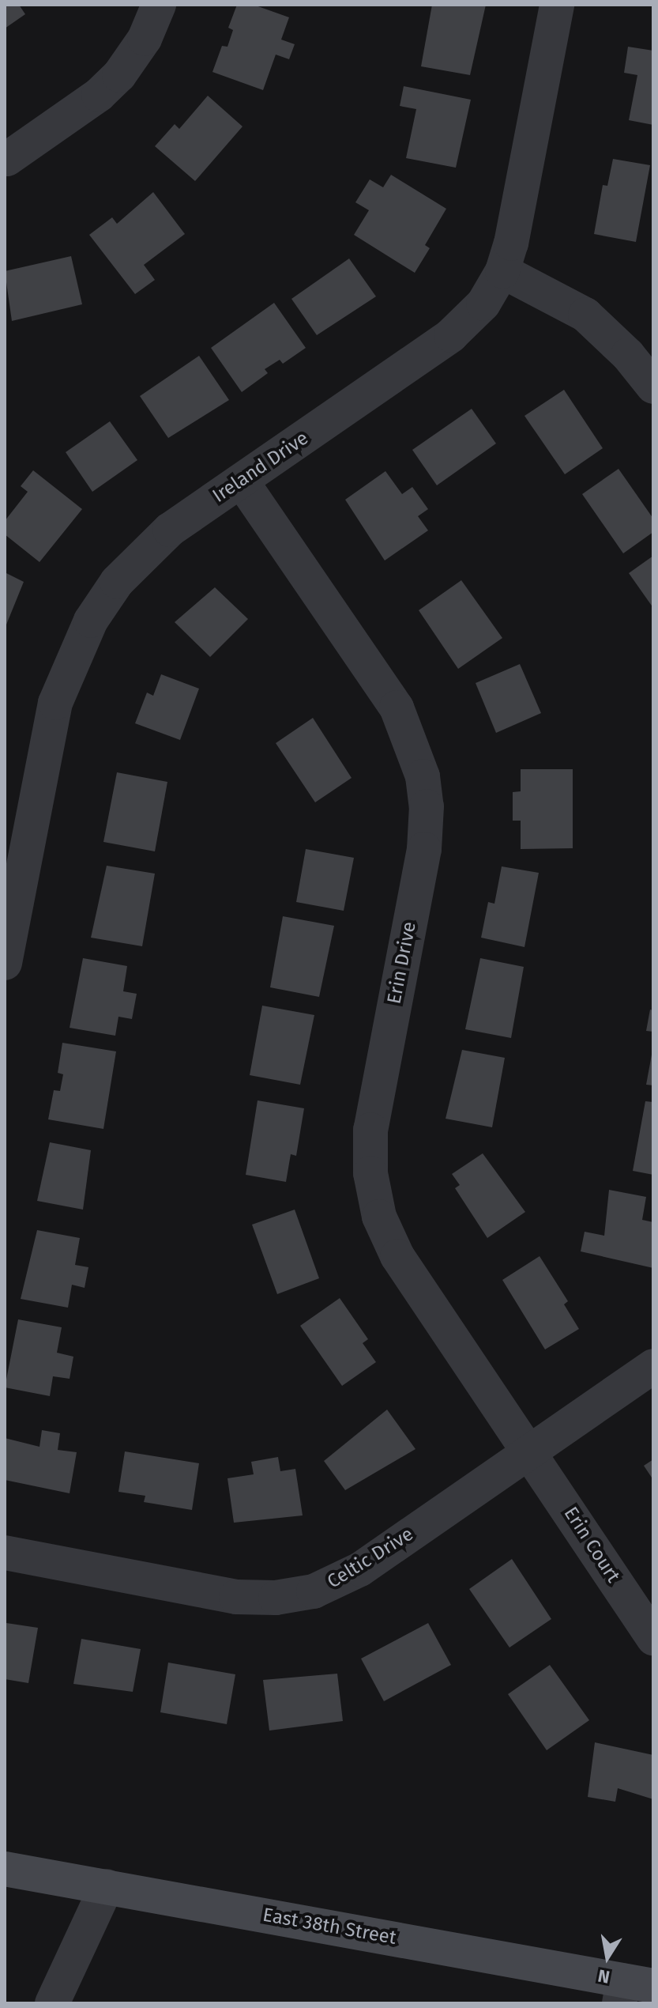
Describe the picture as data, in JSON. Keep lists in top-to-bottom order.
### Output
{
  "streets": {
    "main road": ["East 38th Street"],
    "street": [
      "Ireland Drive",
      "Erin Drive",
      "Erin Court",
      "Celtic Drive"
    ]
  },
  "crossings": [
    ["Ireland Drive", "Erin Drive"],
    ["Erin Drive", "Erin Court"],
    ["Erin Drive", "Celtic Drive"],
    ["Erin Court", "Celtic Drive"]
  ],
  "north": "bottom"
}
